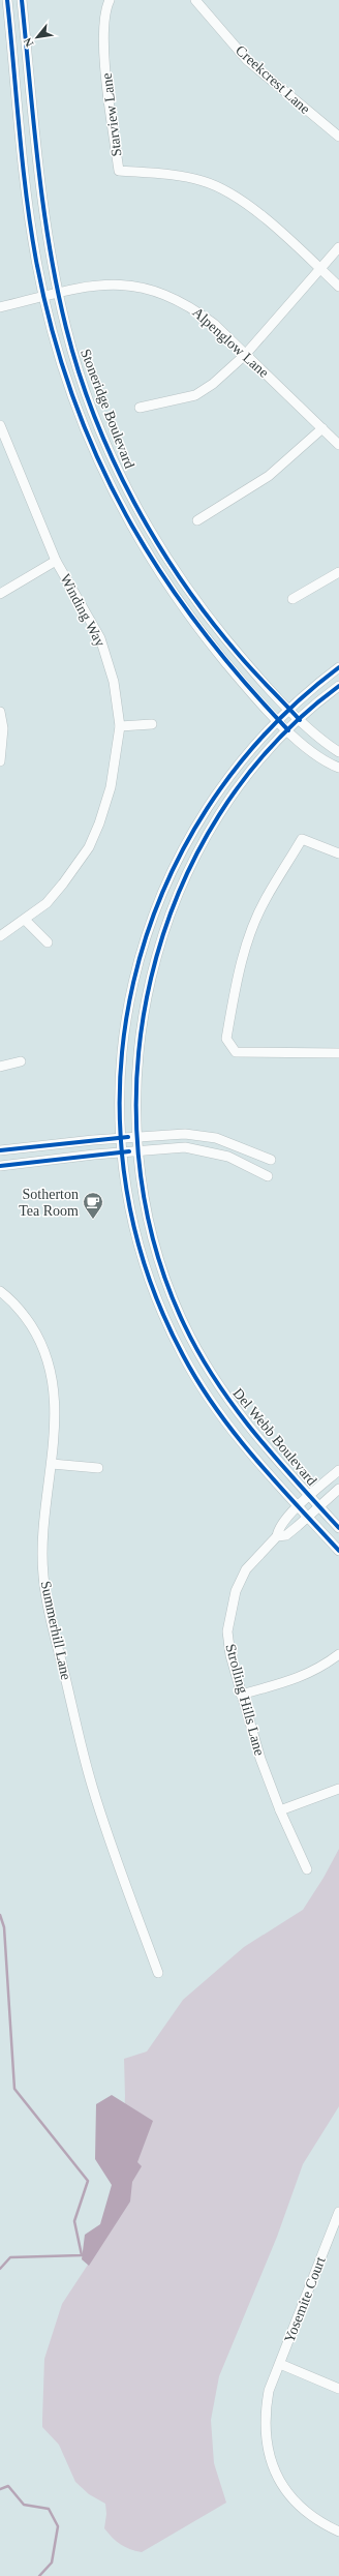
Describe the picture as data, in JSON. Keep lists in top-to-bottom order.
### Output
{
  "streets": {
    "street": [
      "Creekcrest Lane",
      "Starview Lane",
      "Alpenglow Lane",
      "Stoneridge Boulevard",
      "Winding Way",
      "Del Webb Boulevard",
      "Summerhill Lane",
      "Strolling Hills Lane",
      "Yosemite Court"
    ]
  },
  "crossings": [
    ["Alpenglow Lane", "Stoneridge Boulevard"],
    ["Stoneridge Boulevard", "Del Webb Boulevard"],
    ["Del Webb Boulevard", "Strolling Hills Lane"]
  ],
  "places": {
    "cafe": ["Sotherton Tea Room"]
  },
  "north": "bottom left"
}
